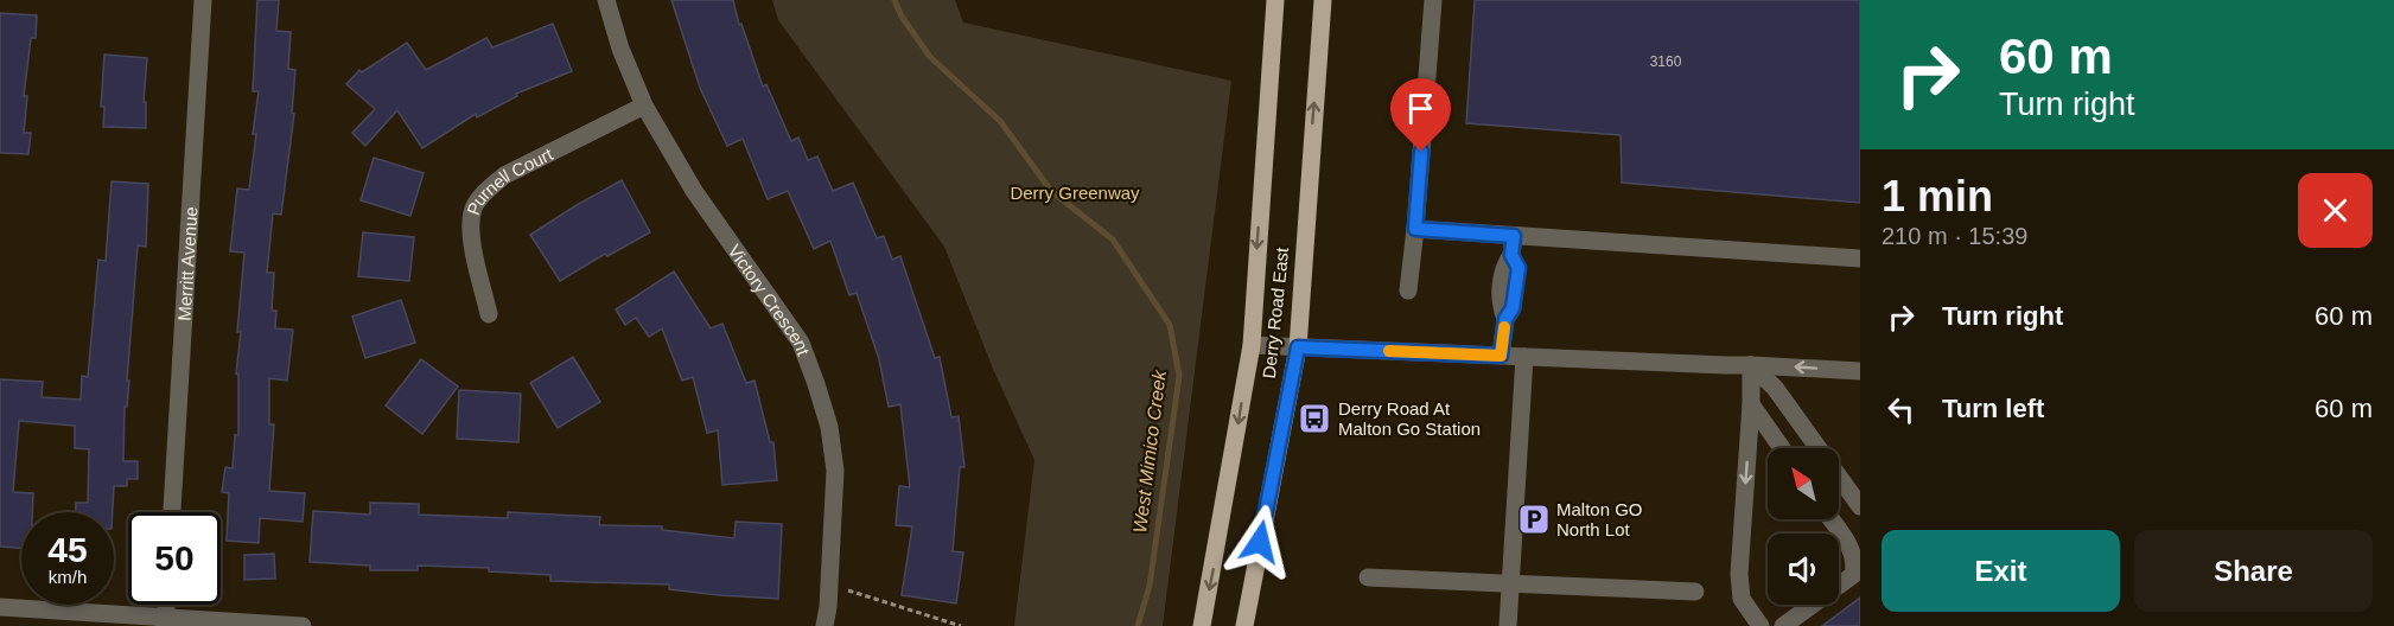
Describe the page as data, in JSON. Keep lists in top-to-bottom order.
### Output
{
  "streets": {
    "main road": ["Derry Road East"],
    "street": ["Purnell Court", "Merritt Avenue", "Victory Crescent"]
  },
  "crossings": [
    ["Purnell Court", "Victory Crescent"]
  ],
  "water": ["West Mimico Creek"],
  "parks": ["Derry Greenway"],
  "places": {
    "bus stop": ["Derry Road At Malton Go Station"],
    "parking": ["Malton GO North Lot"]
  },
  "house_numbers": ["3160"],
  "north": "top left",
  "page": {
    "turn": ["60 m", "Turn right"],
    "heading": ["1 min", "210 m · 15:39"],
    "list": [
      {
        "name": "Turn right",
        "value": "60 m"
      },
      {
        "name": "Turn left",
        "value": "60 m"
      }
    ],
    "speed": "45 km/h",
    "limit": "50",
    "buttons": ["Exit", "Share"]
  }
}
